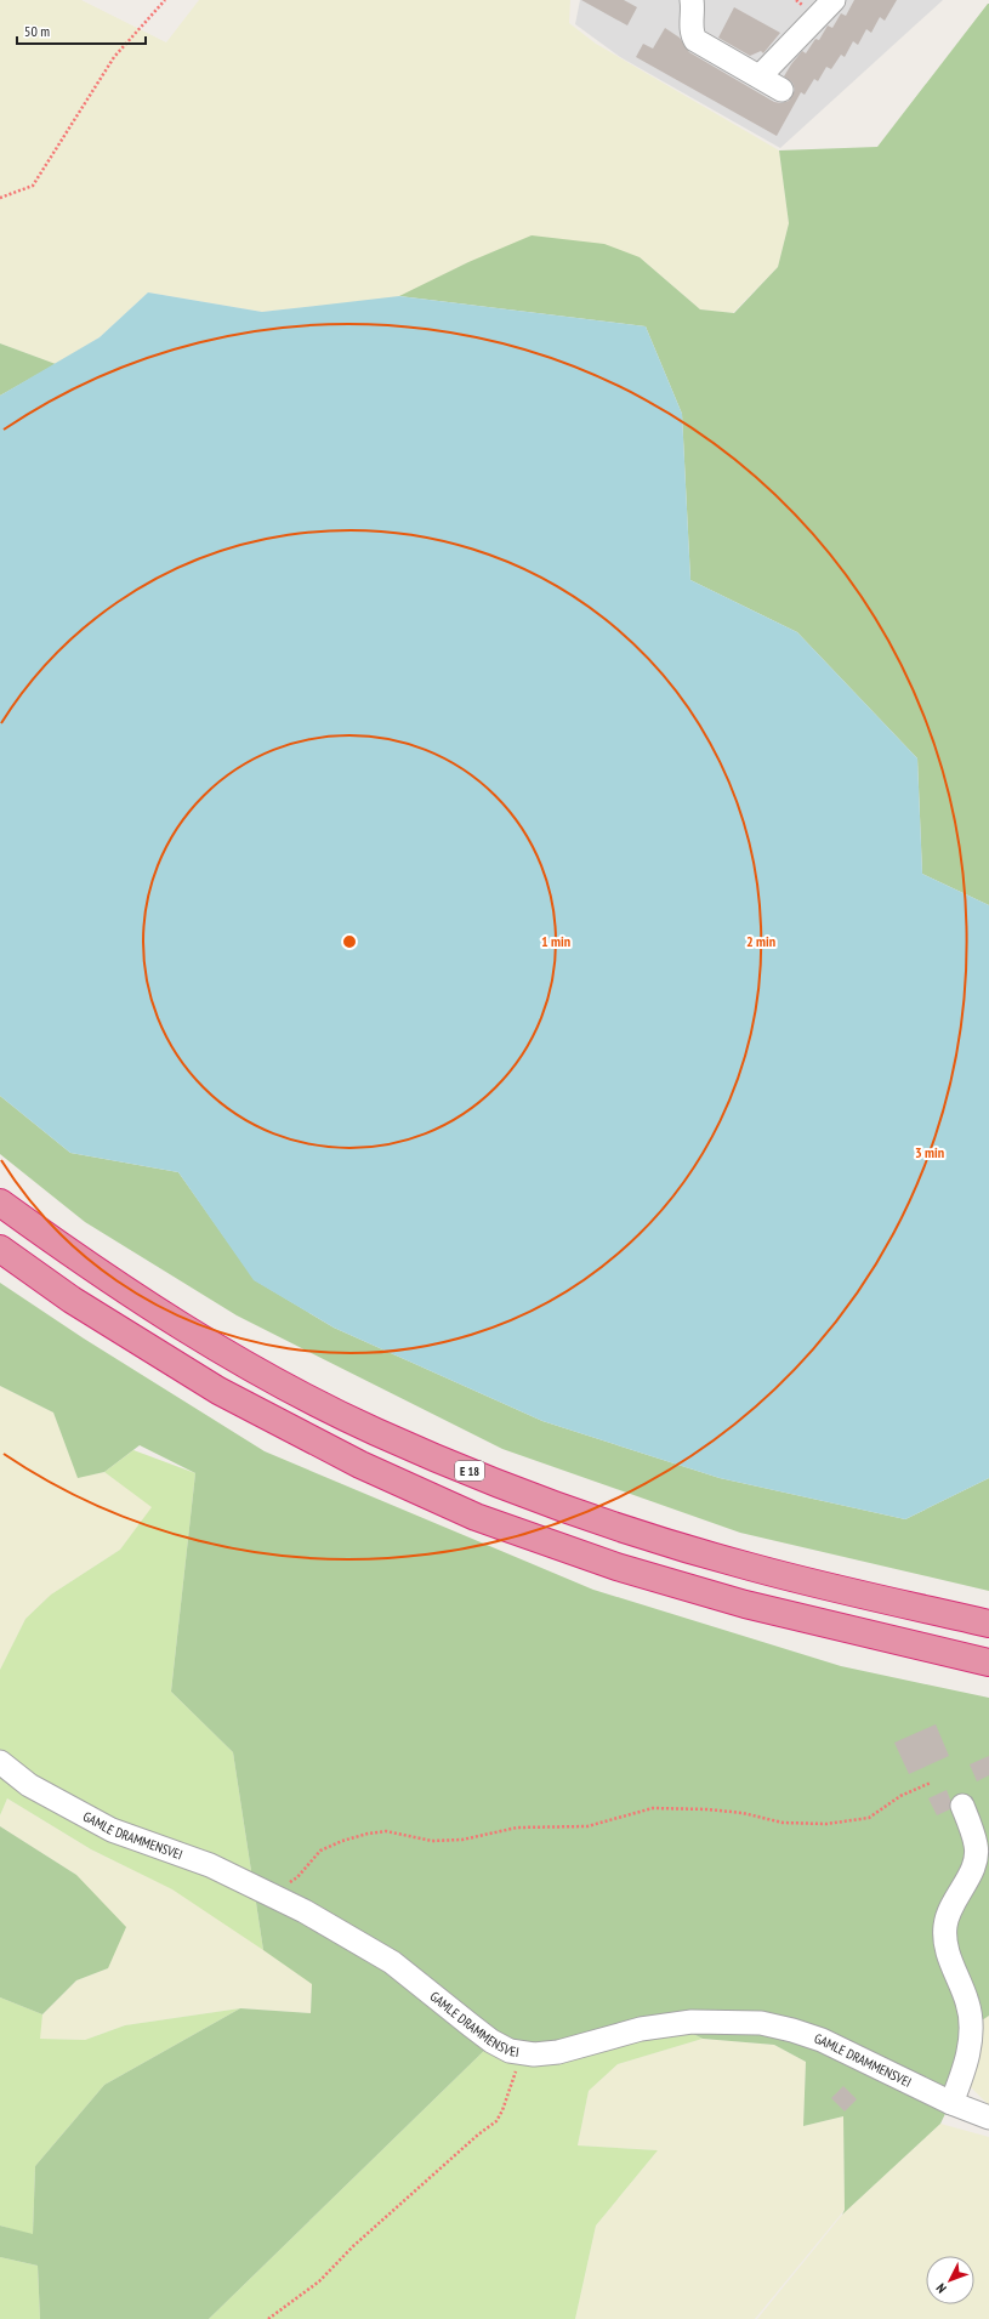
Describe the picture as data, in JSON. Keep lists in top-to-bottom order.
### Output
{
  "streets": {
    "highway": ["E 18"],
    "street": ["GAMLE DRAMMENSVEI"]
  },
  "scale_bar": "50 m",
  "north": "bottom left",
  "rings": ["1 min", "2 min", "3 min"]
}
